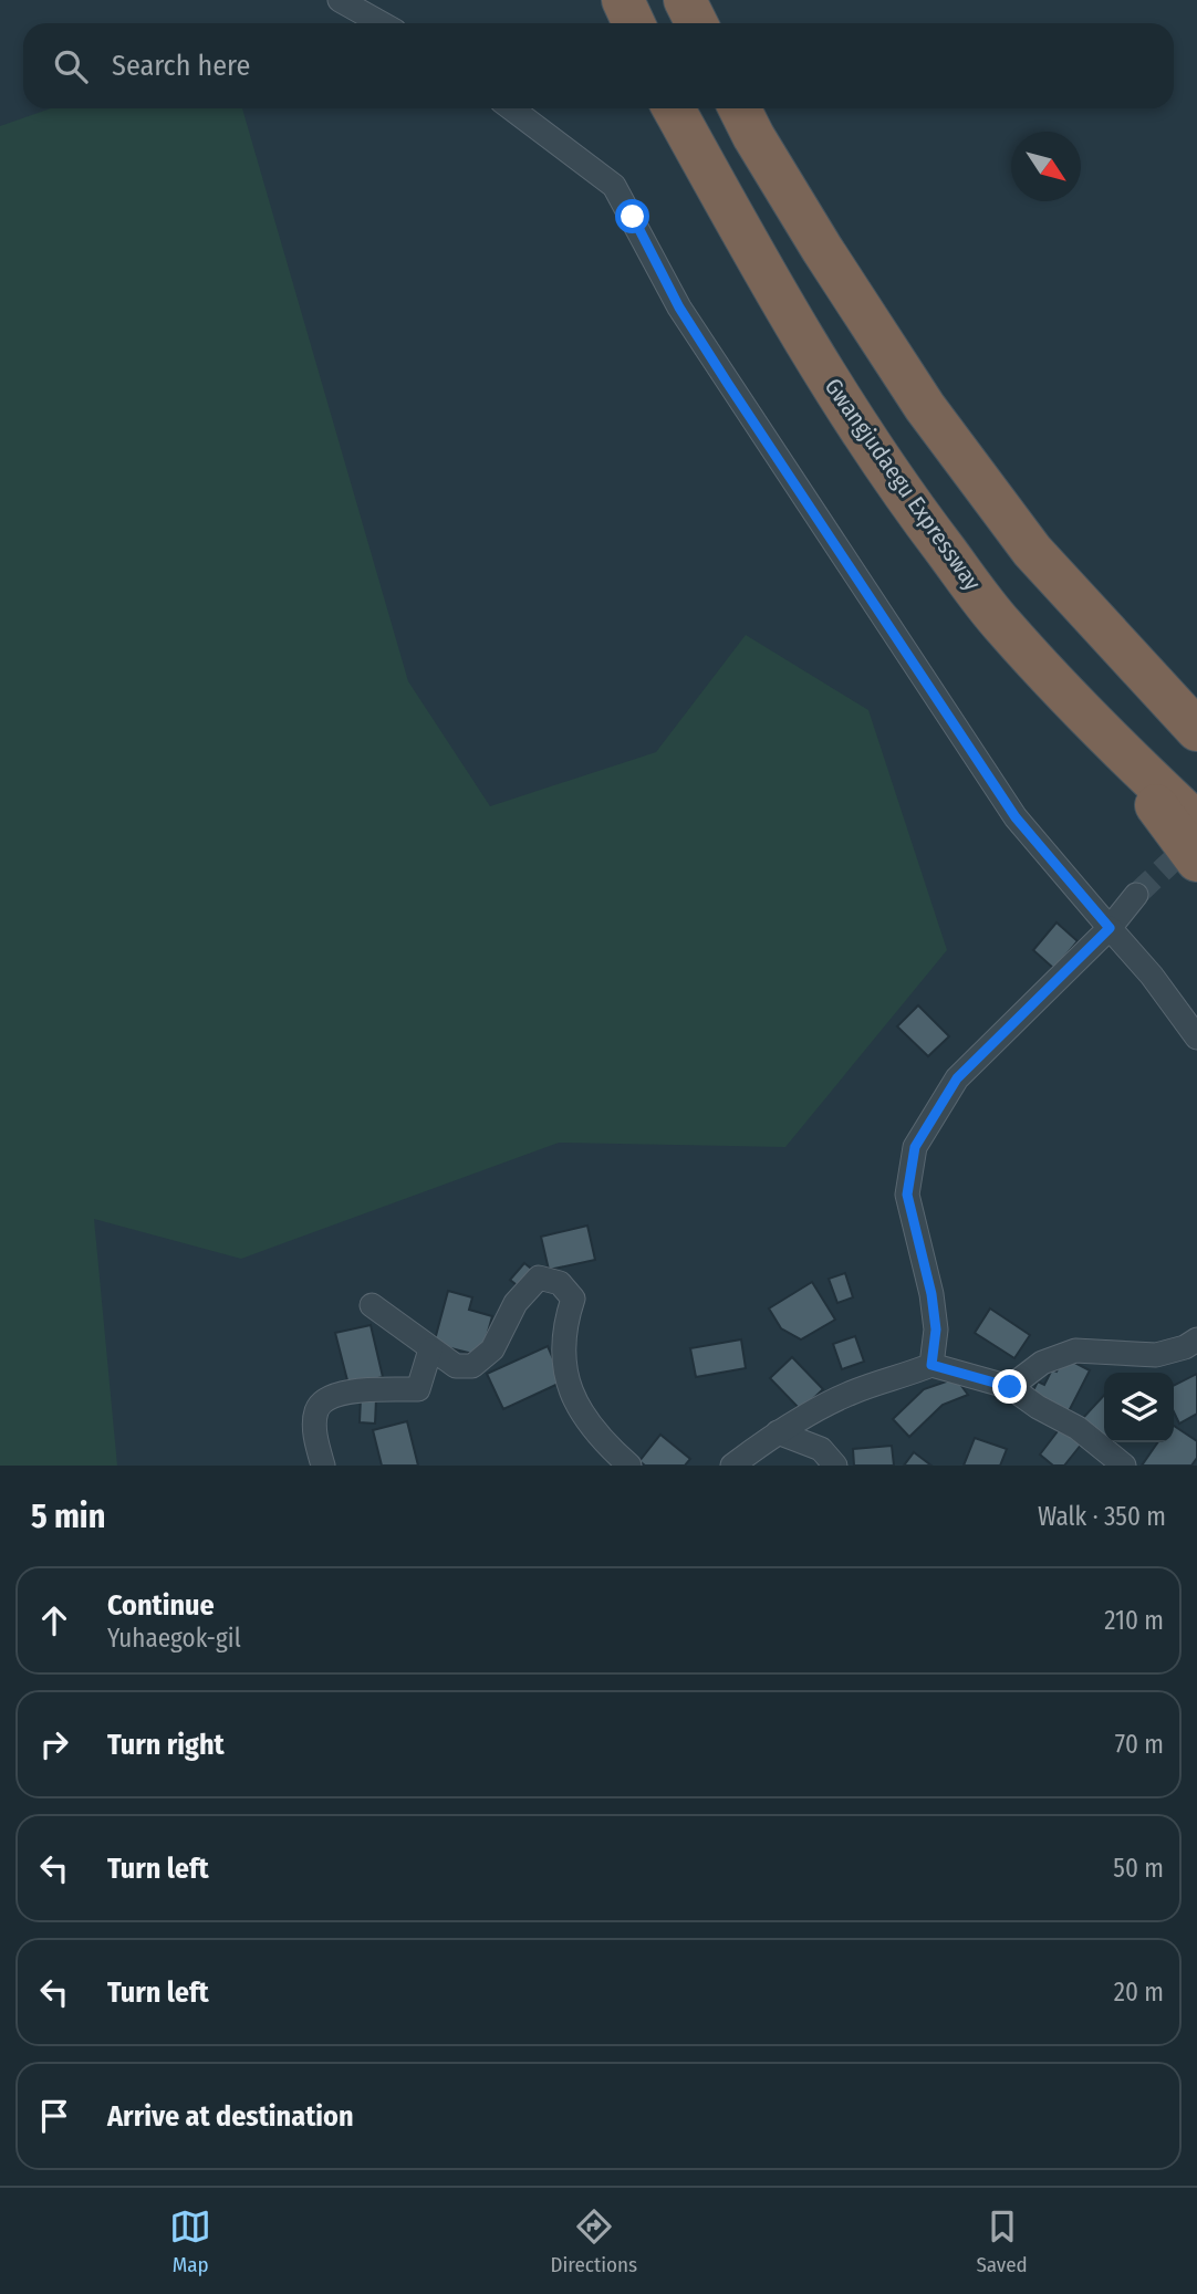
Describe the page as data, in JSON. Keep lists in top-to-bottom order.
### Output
{
  "streets": {
    "highway": ["Gwangjudaegu Expressway"]
  },
  "north": "bottom right",
  "page": {
    "search": "Search here",
    "heading": ["5 min", "Walk · 350 m"],
    "list": [
      ["Continue", "Yuhaegok-gil", "210 m"],
      ["Turn right", "70 m"],
      ["Turn left", "50 m"],
      ["Turn left", "20 m"],
      "Arrive at destination"
    ],
    "nav": ["Map", "Directions", "Saved"]
  }
}
